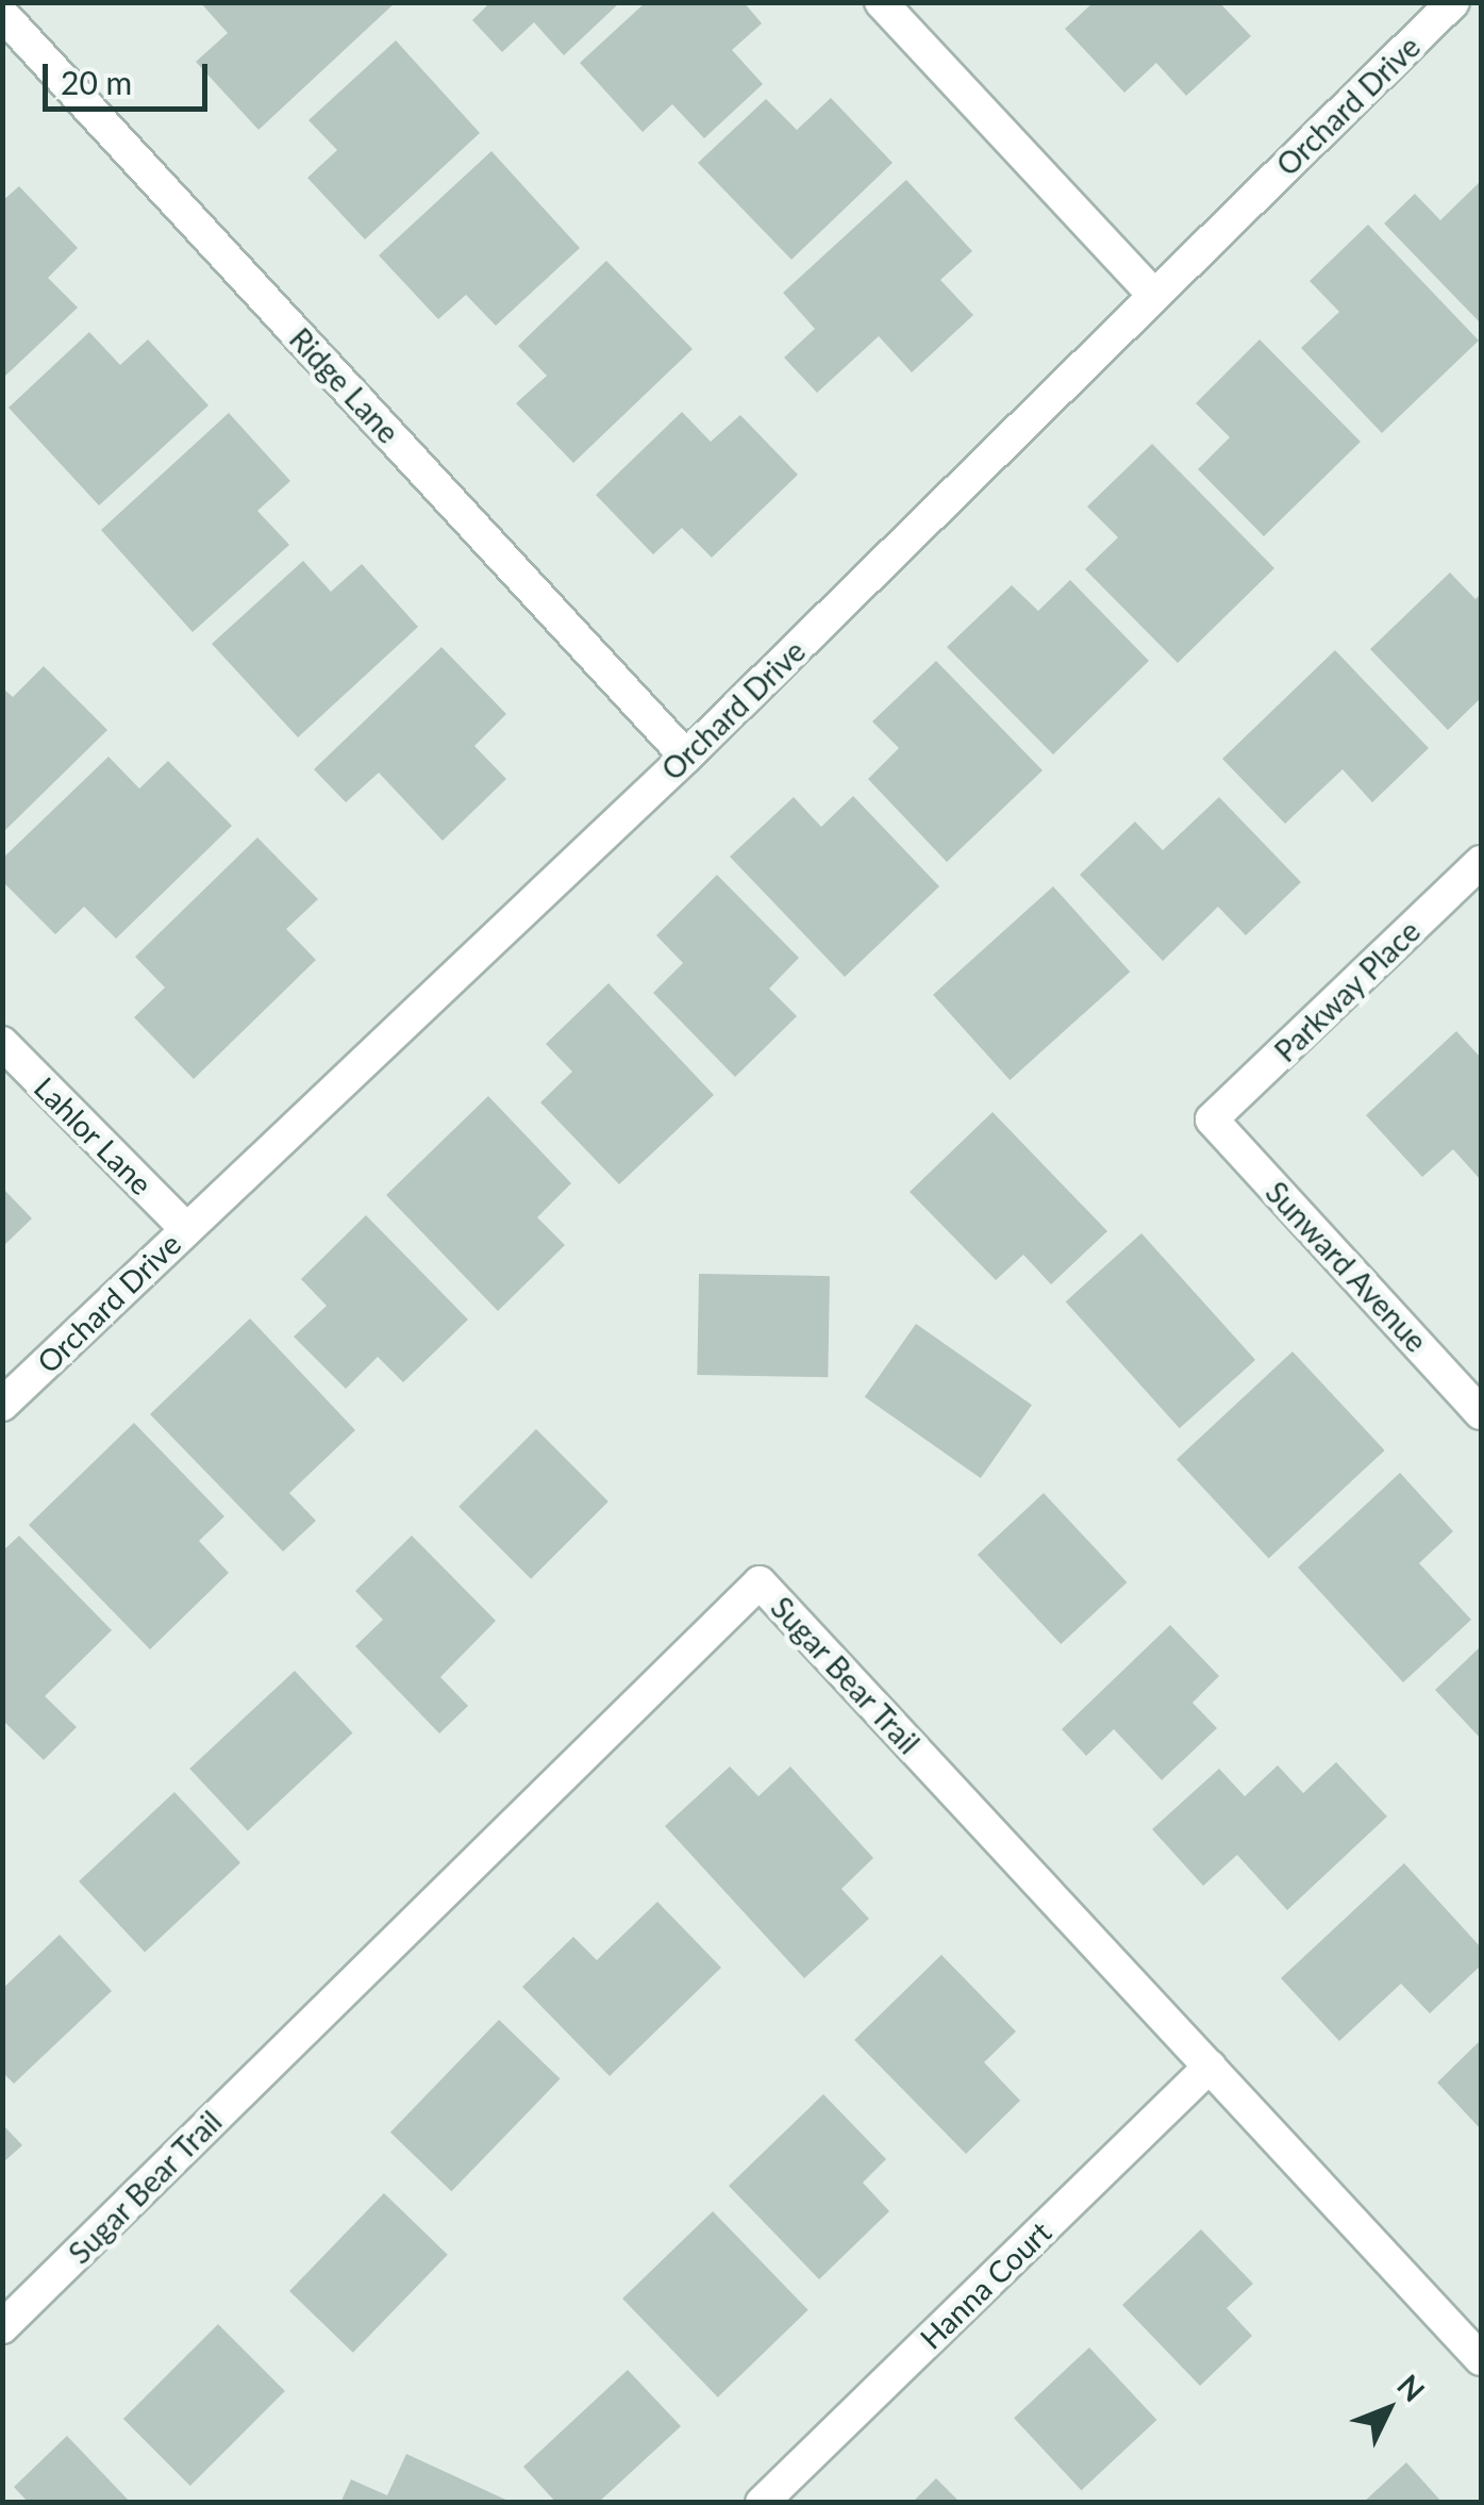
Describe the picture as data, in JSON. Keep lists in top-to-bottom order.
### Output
{
  "streets": {
    "street": [
      "Orchard Drive",
      "Ridge Lane",
      "Parkway Place",
      "Lahlor Lane",
      "Sunward Avenue",
      "Sugar Bear Trail",
      "Hanna Court"
    ]
  },
  "crossings": [
    ["Orchard Drive", "Ridge Lane"],
    ["Orchard Drive", "Lahlor Lane"],
    ["Parkway Place", "Sunward Avenue"],
    ["Sugar Bear Trail", "Hanna Court"]
  ],
  "scale_bar": "20 m",
  "north": "top right"
}
